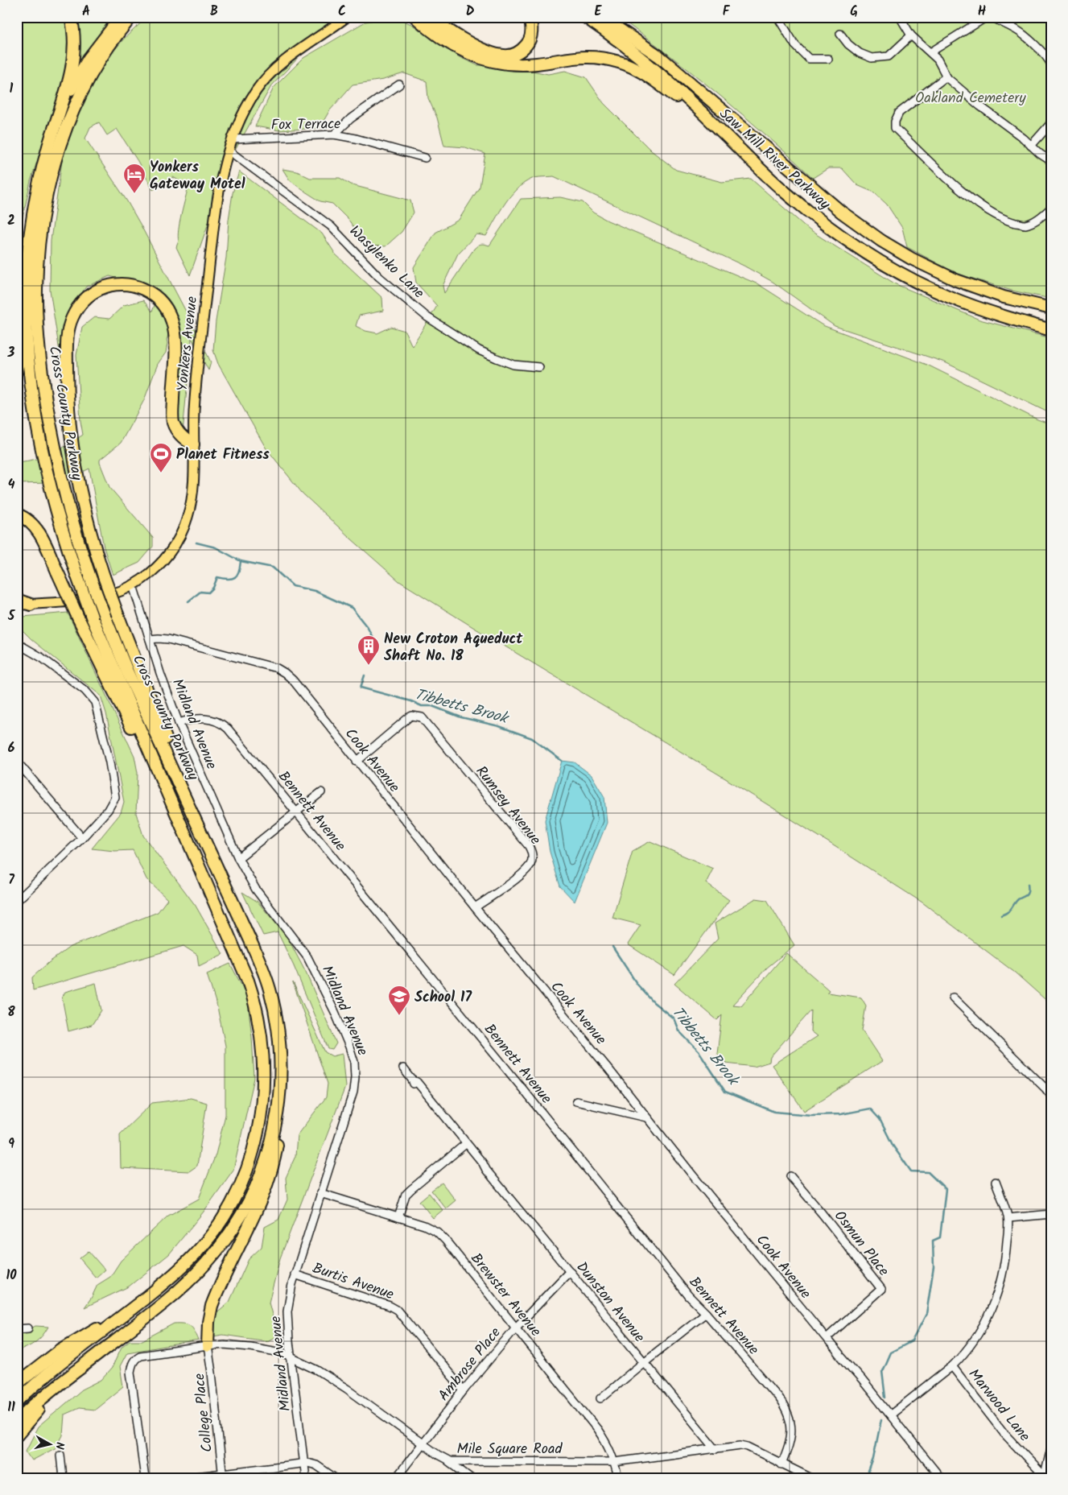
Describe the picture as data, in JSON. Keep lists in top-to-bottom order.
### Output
{
  "streets": {
    "highway": ["Saw Mill River Parkway", "Cross County Parkway"],
    "main road": ["Yonkers Avenue"],
    "street": [
      "Fox Terrace",
      "Wasylenko Lane",
      "Midland Avenue",
      "Cook Avenue",
      "Rumsey Avenue",
      "Bennett Avenue",
      "Osmun Place",
      "Burtis Avenue",
      "Brewster Avenue",
      "Dunston Avenue",
      "Ambrose Place",
      "Marwood Lane",
      "College Place",
      "Mile Square Road"
    ]
  },
  "crossings": [
    ["Fox Terrace", "Yonkers Avenue"],
    ["Wasylenko Lane", "Yonkers Avenue"],
    ["Yonkers Avenue", "Midland Avenue"],
    ["Midland Avenue", "Cook Avenue"],
    ["Midland Avenue", "Bennett Avenue"],
    ["Midland Avenue", "Burtis Avenue"],
    ["Midland Avenue", "Brewster Avenue"],
    ["Midland Avenue", "Mile Square Road"],
    ["Cook Avenue", "Rumsey Avenue"],
    ["Cook Avenue", "Osmun Place"],
    ["Bennett Avenue", "Mile Square Road"],
    ["Burtis Avenue", "Ambrose Place"],
    ["Brewster Avenue", "Ambrose Place"],
    ["Brewster Avenue", "Mile Square Road"],
    ["Dunston Avenue", "Ambrose Place"],
    ["Dunston Avenue", "Mile Square Road"],
    ["Ambrose Place", "Mile Square Road"],
    ["College Place", "Mile Square Road"]
  ],
  "water": ["Tibbetts Brook"],
  "parks": ["Oakland Cemetery"],
  "places": {
    "hotel": ["Yonkers Gateway Motel"],
    "sports": ["Planet Fitness"],
    "building": ["New Croton Aqueduct Shaft No. 18"],
    "school or university": ["School 17"]
  },
  "north": "right",
  "grid": {
    "columns": [
      "A",
      "B",
      "C",
      "D",
      "E",
      "F",
      "G",
      "H"
    ],
    "rows": [
      "1",
      "2",
      "3",
      "4",
      "5",
      "6",
      "7",
      "8",
      "9",
      "10",
      "11"
    ]
  }
}
